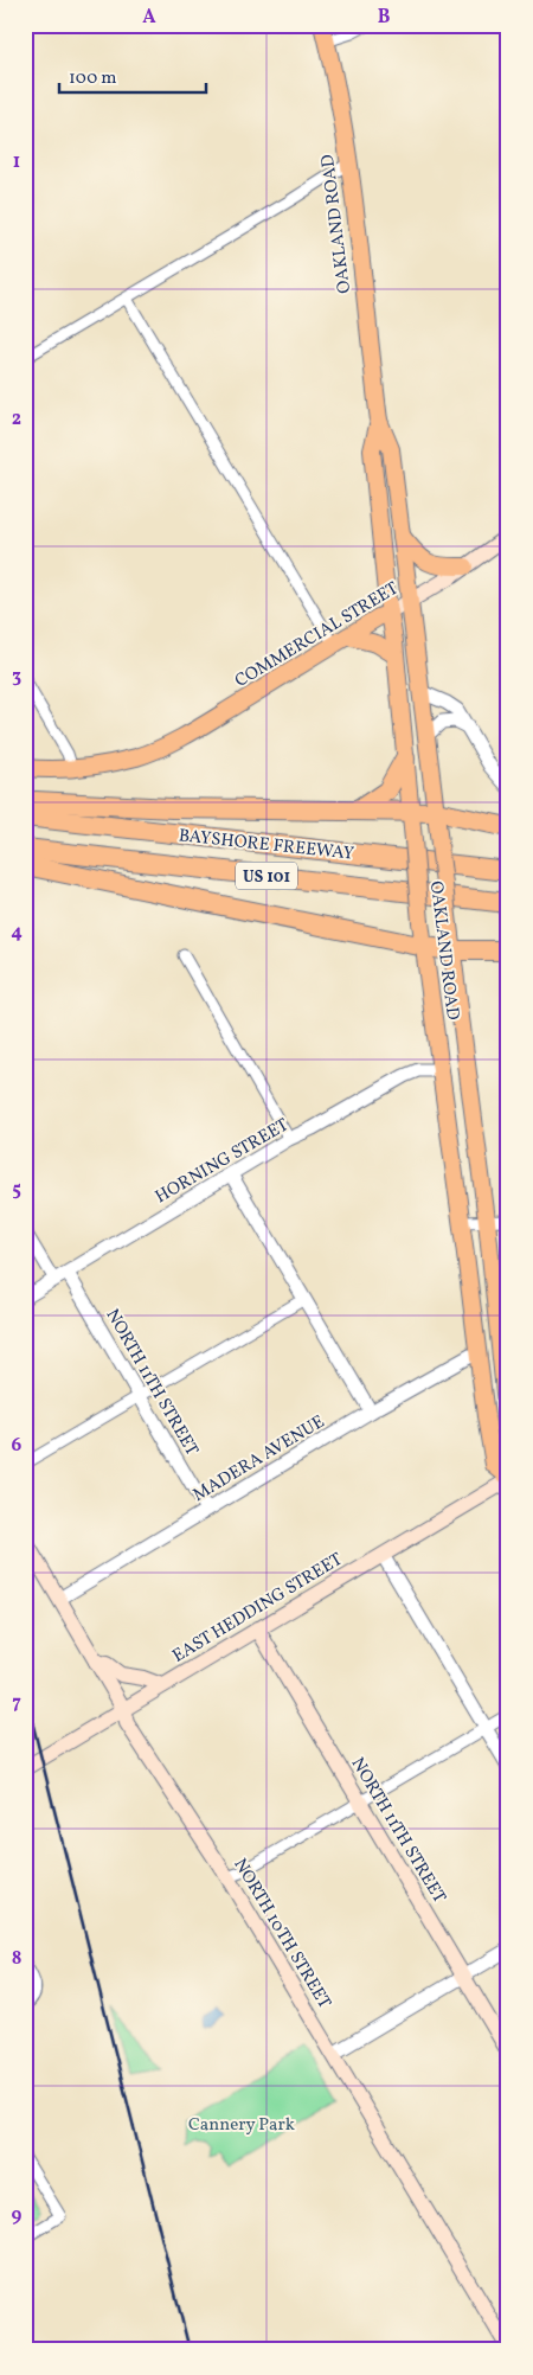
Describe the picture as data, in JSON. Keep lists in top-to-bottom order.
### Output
{
  "streets": {
    "highway": ["BAYSHORE FREEWAY", "US 101"],
    "main road": [
      "OAKLAND ROAD",
      "COMMERCIAL STREET",
      "NORTH 11TH STREET",
      "EAST HEDDING STREET",
      "NORTH 10TH STREET"
    ],
    "street": ["HORNING STREET", "MADERA AVENUE"]
  },
  "crossings": [
    ["OAKLAND ROAD", "COMMERCIAL STREET"],
    ["OAKLAND ROAD", "HORNING STREET"],
    ["OAKLAND ROAD", "MADERA AVENUE"],
    ["OAKLAND ROAD", "EAST HEDDING STREET"],
    ["HORNING STREET", "NORTH 11TH STREET"],
    ["NORTH 11TH STREET", "MADERA AVENUE"],
    ["NORTH 11TH STREET", "EAST HEDDING STREET"],
    ["MADERA AVENUE", "NORTH 10TH STREET"],
    ["EAST HEDDING STREET", "NORTH 10TH STREET"]
  ],
  "parks": ["Cannery Park"],
  "scale_bar": "100 m",
  "grid": {
    "columns": ["A", "B"],
    "rows": [
      "1",
      "2",
      "3",
      "4",
      "5",
      "6",
      "7",
      "8",
      "9"
    ]
  }
}
